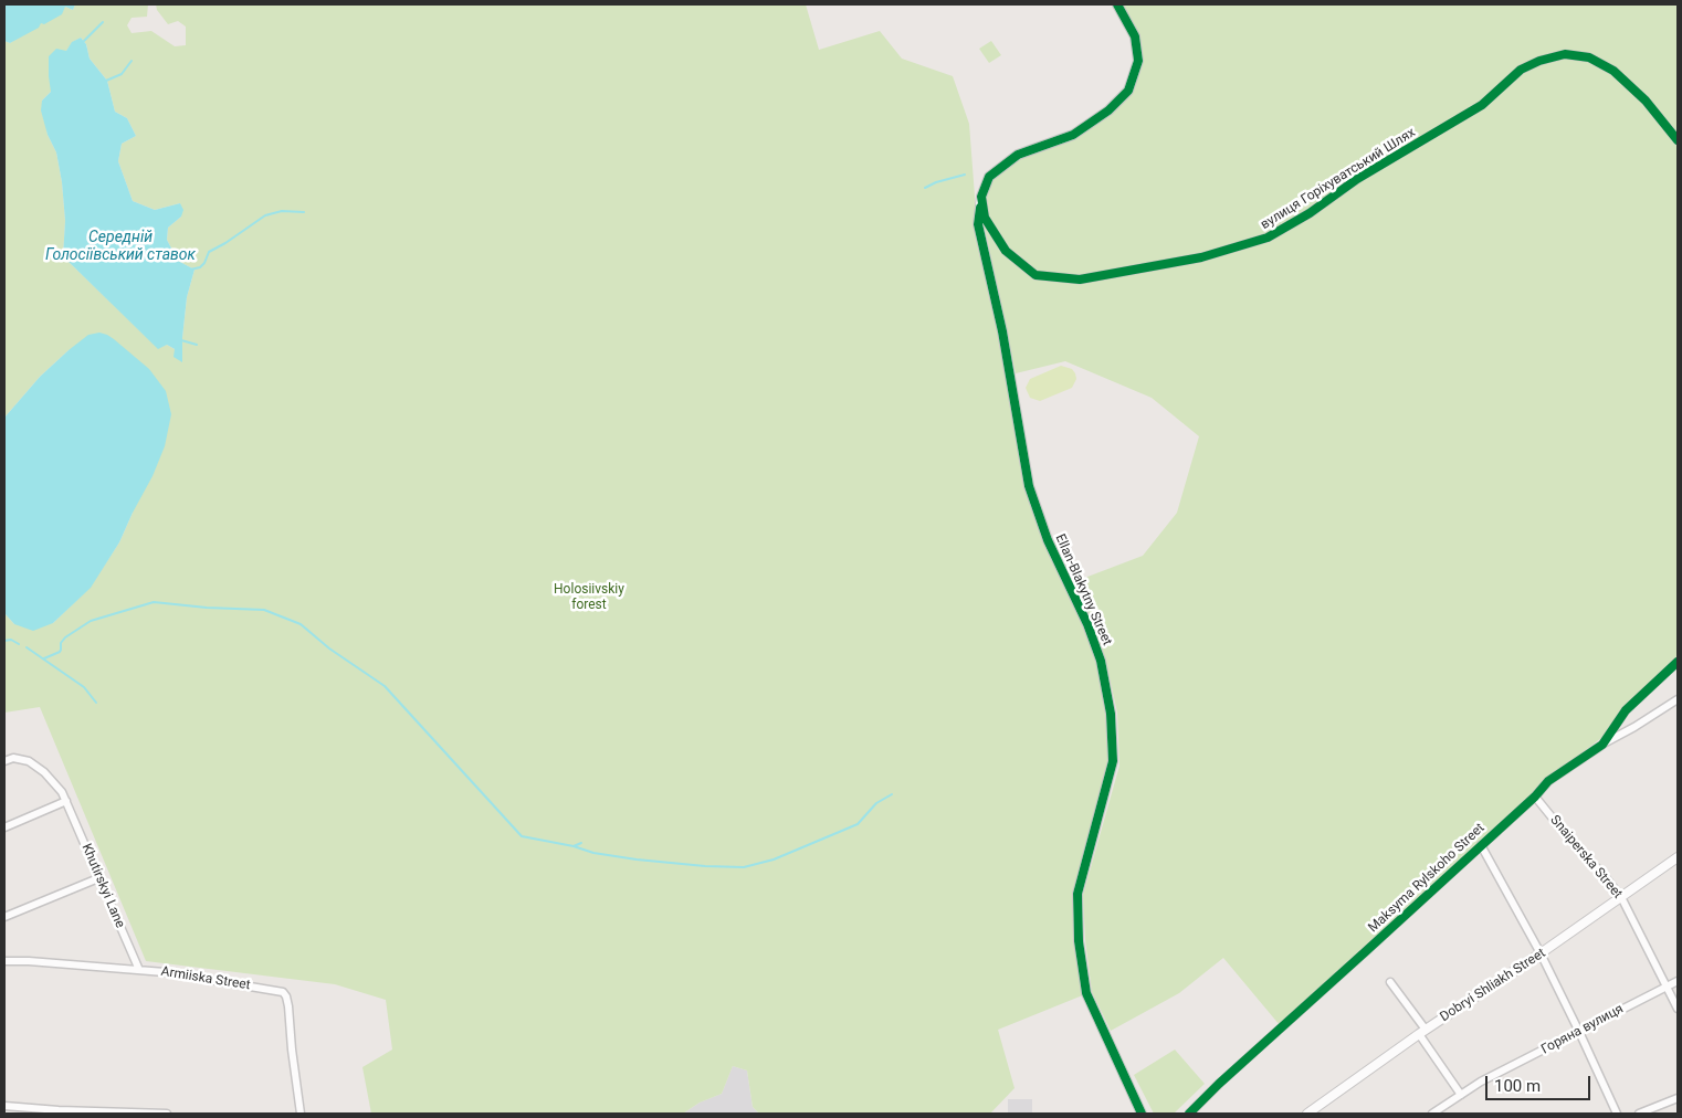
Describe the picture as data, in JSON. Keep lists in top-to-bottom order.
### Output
{
  "streets": {
    "street": [
      "вулиця Горіхуватський Шлях",
      "Ellan-Blakytny Street",
      "Snaiperska Street",
      "Maksyma Rylskoho Street",
      "Khutirskyi Lane",
      "Armiiska Street",
      "Dobryi Shliakh Street",
      "Горяна вулиця"
    ]
  },
  "crossings": [
    ["вулиця Горіхуватський Шлях", "Ellan-Blakytny Street"],
    ["Snaiperska Street", "Maksyma Rylskoho Street"],
    ["Snaiperska Street", "Dobryi Shliakh Street"],
    ["Snaiperska Street", "Горяна вулиця"],
    ["Khutirskyi Lane", "Armiiska Street"]
  ],
  "water": ["Середній Голосіївський ставок"],
  "parks": ["Holosiivskiy forest"],
  "scale_bar": "100 m"
}
